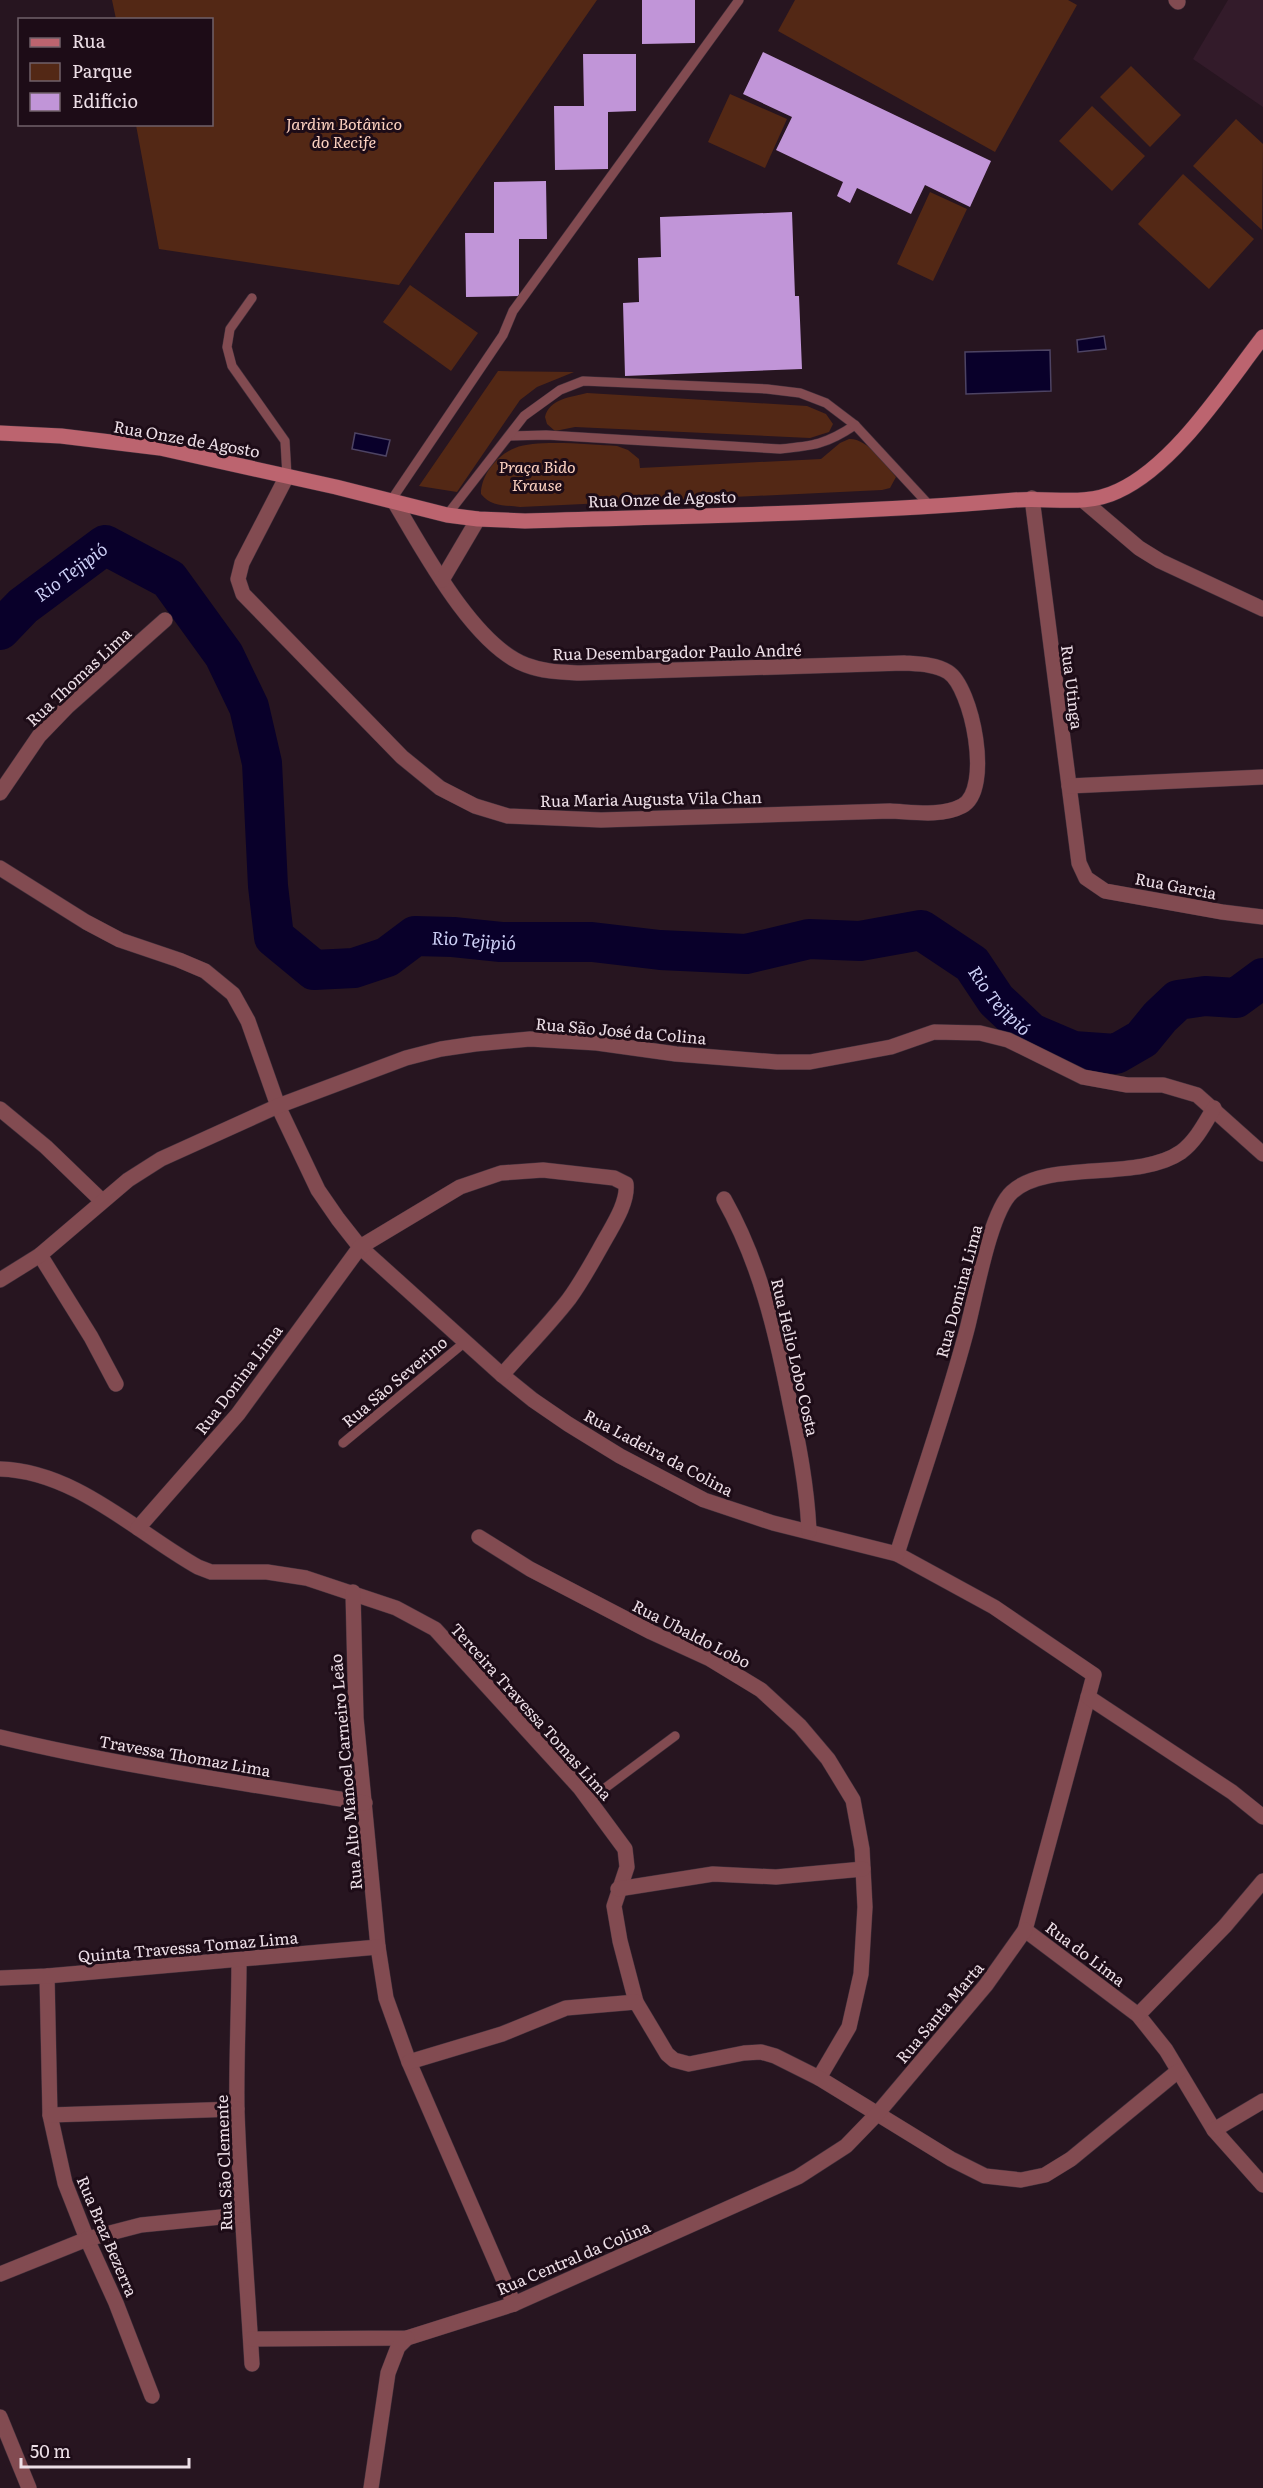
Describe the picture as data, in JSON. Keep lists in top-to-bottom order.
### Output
{
  "streets": {
    "main road": ["Rua Onze de Agosto"],
    "street": [
      "Rua Desembargador Paulo André",
      "Rua Thomas Lima",
      "Rua Utinga",
      "Rua Maria Augusta Vila Chan",
      "Rua Garcia",
      "Rua São José da Colina",
      "Rua Domina Lima",
      "Rua Helio Lobo Costa",
      "Rua Donina Lima",
      "Rua Ladeira da Colina",
      "Rua Ubaldo Lobo",
      "Terceira Travessa Tomas Lima",
      "Travessa Thomaz Lima",
      "Rua Alto Manoel Carneiro Leão",
      "Quinta Travessa Tomaz Lima",
      "Rua do Lima",
      "Rua Santa Marta",
      "Rua São Clemente",
      "Rua Braz Bezerra",
      "Rua Central da Colina"
    ],
    "lane": ["Rua São Severino"]
  },
  "crossings": [
    ["Rua Onze de Agosto", "Rua Desembargador Paulo André"],
    ["Rua Onze de Agosto", "Rua Utinga"],
    ["Rua Onze de Agosto", "Rua Maria Augusta Vila Chan"],
    ["Rua Desembargador Paulo André", "Rua Maria Augusta Vila Chan"],
    ["Rua Utinga", "Rua Garcia"],
    ["Rua São José da Colina", "Rua Domina Lima"],
    ["Rua São José da Colina", "Rua Ladeira da Colina"],
    ["Rua Domina Lima", "Rua Ladeira da Colina"],
    ["Rua Helio Lobo Costa", "Rua Ladeira da Colina"],
    ["Rua Donina Lima", "Rua Ladeira da Colina"],
    ["Rua São Severino", "Rua Ladeira da Colina"],
    ["Rua Ladeira da Colina", "Rua do Lima"],
    ["Rua Ubaldo Lobo", "Terceira Travessa Tomas Lima"],
    ["Terceira Travessa Tomas Lima", "Rua Alto Manoel Carneiro Leão"],
    ["Terceira Travessa Tomas Lima", "Rua do Lima"],
    ["Terceira Travessa Tomas Lima", "Rua Santa Marta"],
    ["Terceira Travessa Tomas Lima", "Rua Central da Colina"],
    ["Travessa Thomaz Lima", "Rua Alto Manoel Carneiro Leão"],
    ["Rua Alto Manoel Carneiro Leão", "Quinta Travessa Tomaz Lima"],
    ["Rua Alto Manoel Carneiro Leão", "Rua Central da Colina"],
    ["Quinta Travessa Tomaz Lima", "Rua São Clemente"],
    ["Quinta Travessa Tomaz Lima", "Rua Braz Bezerra"],
    ["Rua do Lima", "Rua Santa Marta"],
    ["Rua Santa Marta", "Rua Central da Colina"],
    ["Rua São Clemente", "Rua Central da Colina"]
  ],
  "water": ["Rio Tejipió"],
  "parks": ["Jardim Botânico do Recife", "Praça Bido Krause"],
  "legend": ["Rua", "Parque", "Edifício"],
  "scale_bar": "50 m"
}
